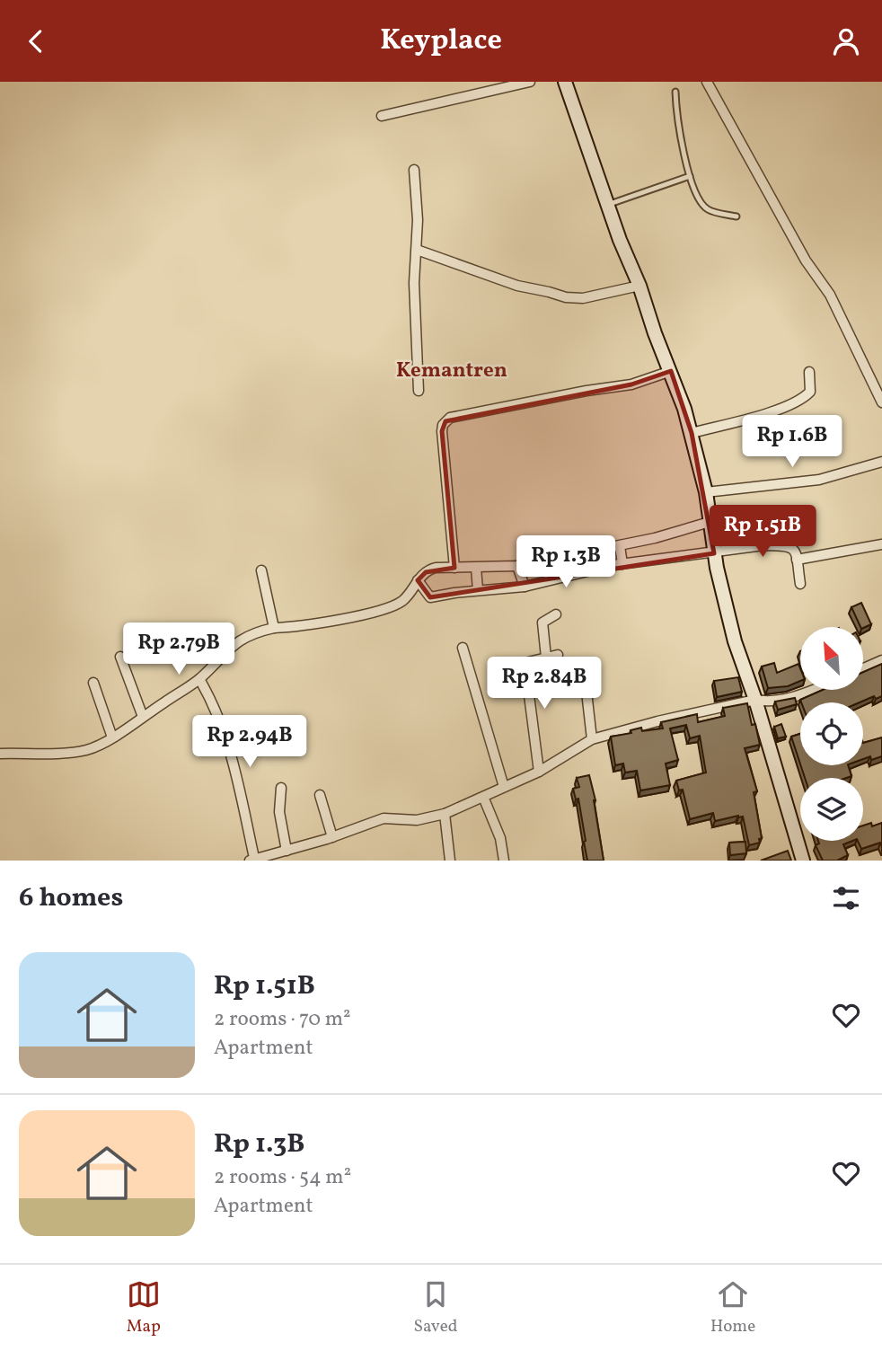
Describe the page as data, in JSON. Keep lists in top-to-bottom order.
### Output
{
  "districts": ["Kemantren"],
  "north": "top left",
  "page": {
    "header": "Keyplace",
    "price": [
      "Rp 1.6B",
      "Rp 1.51B",
      "Rp 1.3B",
      "Rp 2.79B",
      "Rp 2.84B",
      "Rp 2.94B"
    ],
    "heading": "6 homes",
    "list": [
      {
        "name": "Rp 1.51B",
        "note": "2 rooms · 70 m² · Apartment"
      },
      {
        "name": "Rp 1.3B",
        "note": "2 rooms · 54 m² · Apartment"
      }
    ],
    "tabs": ["Map", "Saved", "Home"]
  }
}
